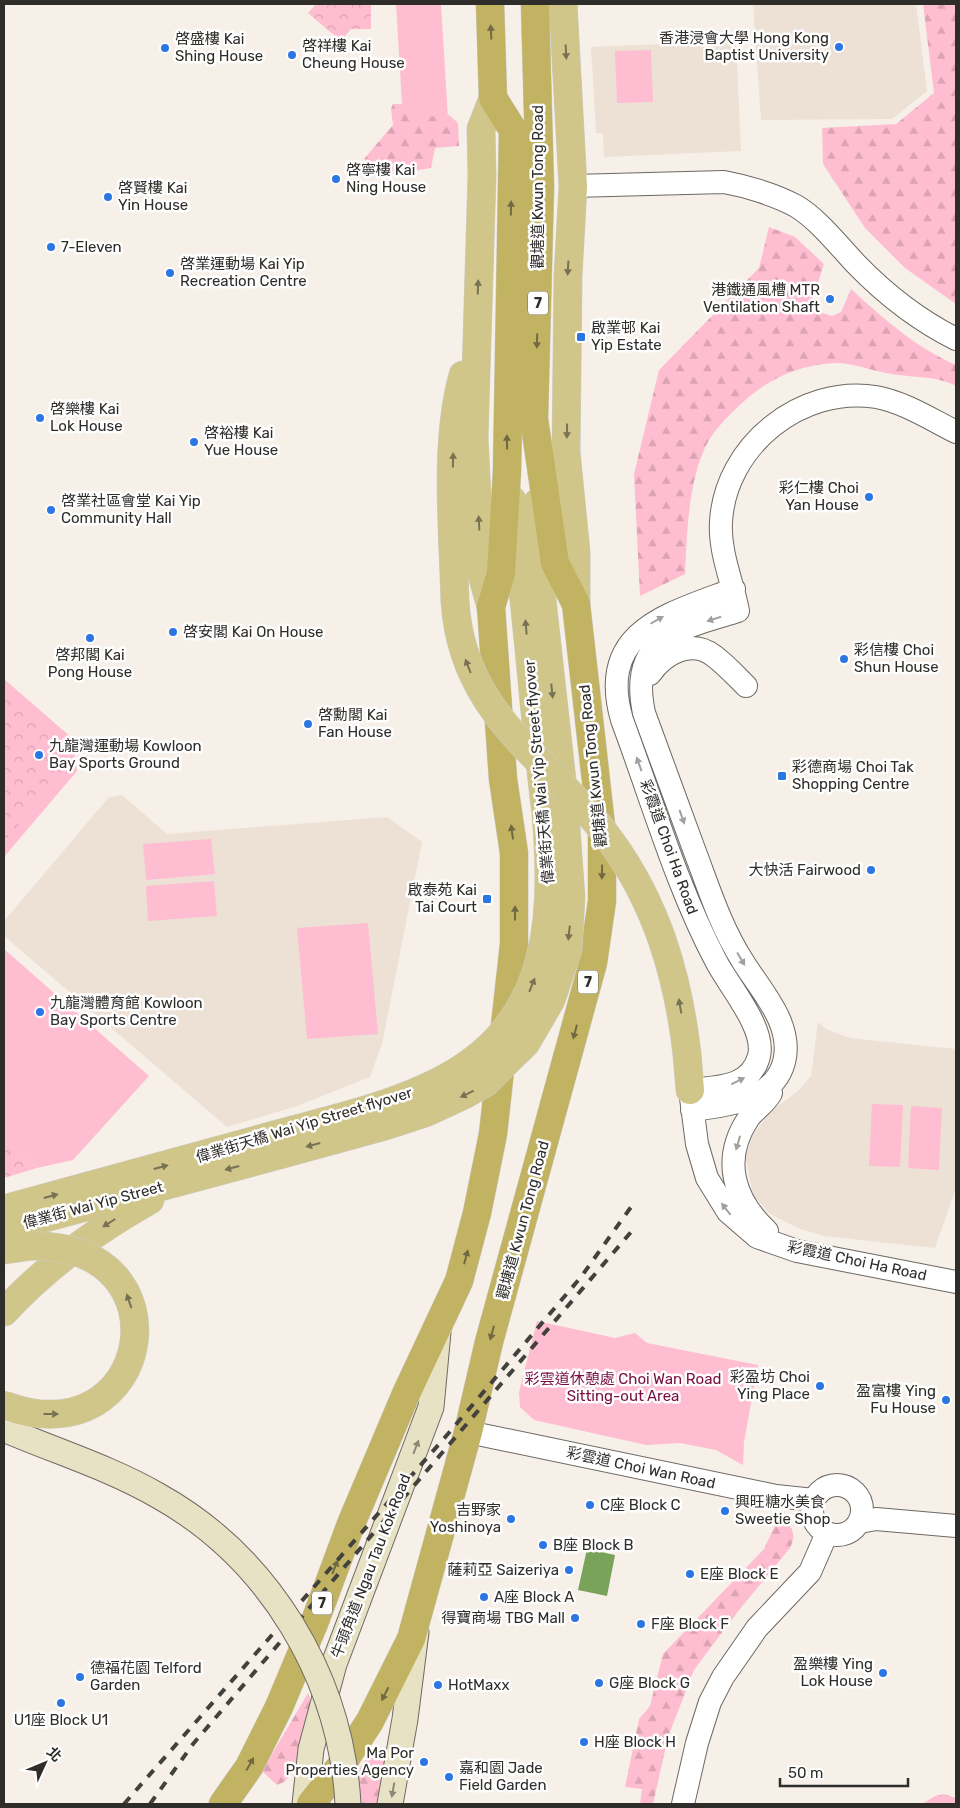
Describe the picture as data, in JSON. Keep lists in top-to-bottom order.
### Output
{
  "streets": {
    "highway": ["觀塘道 Kwun Tong Road", "7"],
    "main road": ["偉業街天橋 Wai Yip Street flyover", "偉業街 Wai Yip Street", "牛頭角道 Ngau Tau Kok Road"],
    "street": ["彩霞道 Choi Ha Road", "彩雲道 Choi Wan Road"]
  },
  "crossings": [
    ["觀塘道 Kwun Tong Road", "彩雲道 Choi Wan Road"],
    ["觀塘道 Kwun Tong Road", "牛頭角道 Ngau Tau Kok Road"],
    ["偉業街天橋 Wai Yip Street flyover", "偉業街 Wai Yip Street"]
  ],
  "parks": ["彩雲道休憩處 Choi Wan Road Sitting-out Area"],
  "places": {
    "other": [
      "香港浸會大學 Hong Kong Baptist University",
      "啓盛樓 Kai Shing House",
      "啓祥樓 Kai Cheung House",
      "啓寧樓 Kai Ning House",
      "啓賢樓 Kai Yin House",
      "7-Eleven",
      "啓業運動場 Kai Yip Recreation Centre",
      "港鐵通風槽 MTR Ventilation Shaft",
      "啓樂樓 Kai Lok House",
      "啓裕樓 Kai Yue House",
      "彩仁樓 Choi Yan House",
      "啓業社區會堂 Kai Yip Community Hall",
      "啓安閣 Kai On House",
      "啓邦閣 Kai Pong House",
      "彩信樓 Choi Shun House",
      "啓勳閣 Kai Fan House",
      "九龍灣運動場 Kowloon Bay Sports Ground",
      "大快活 Fairwood",
      "九龍灣體育館 Kowloon Bay Sports Centre",
      "彩盈坊 Choi Ying Place",
      "盈富樓 Ying Fu House",
      "C座 Block C",
      "興旺糖水美食 Sweetie Shop",
      "吉野家 Yoshinoya",
      "B座 Block B",
      "薩莉亞 Saizeriya",
      "E座 Block E",
      "A座 Block A",
      "得寶商場 TBG Mall",
      "F座 Block F",
      "盈樂樓 Ying Lok House",
      "德福花園 Telford Garden",
      "G座 Block G",
      "HotMaxx",
      "U1座 Block U1",
      "H座 Block H",
      "Ma Por Properties Agency",
      "嘉和園 Jade Field Garden"
    ],
    "transit": ["啟業邨 Kai Yip Estate", "彩德商場 Choi Tak Shopping Centre", "啟泰苑 Kai Tai Court"]
  },
  "scale_bar": "50 m",
  "north": "top right"
}
